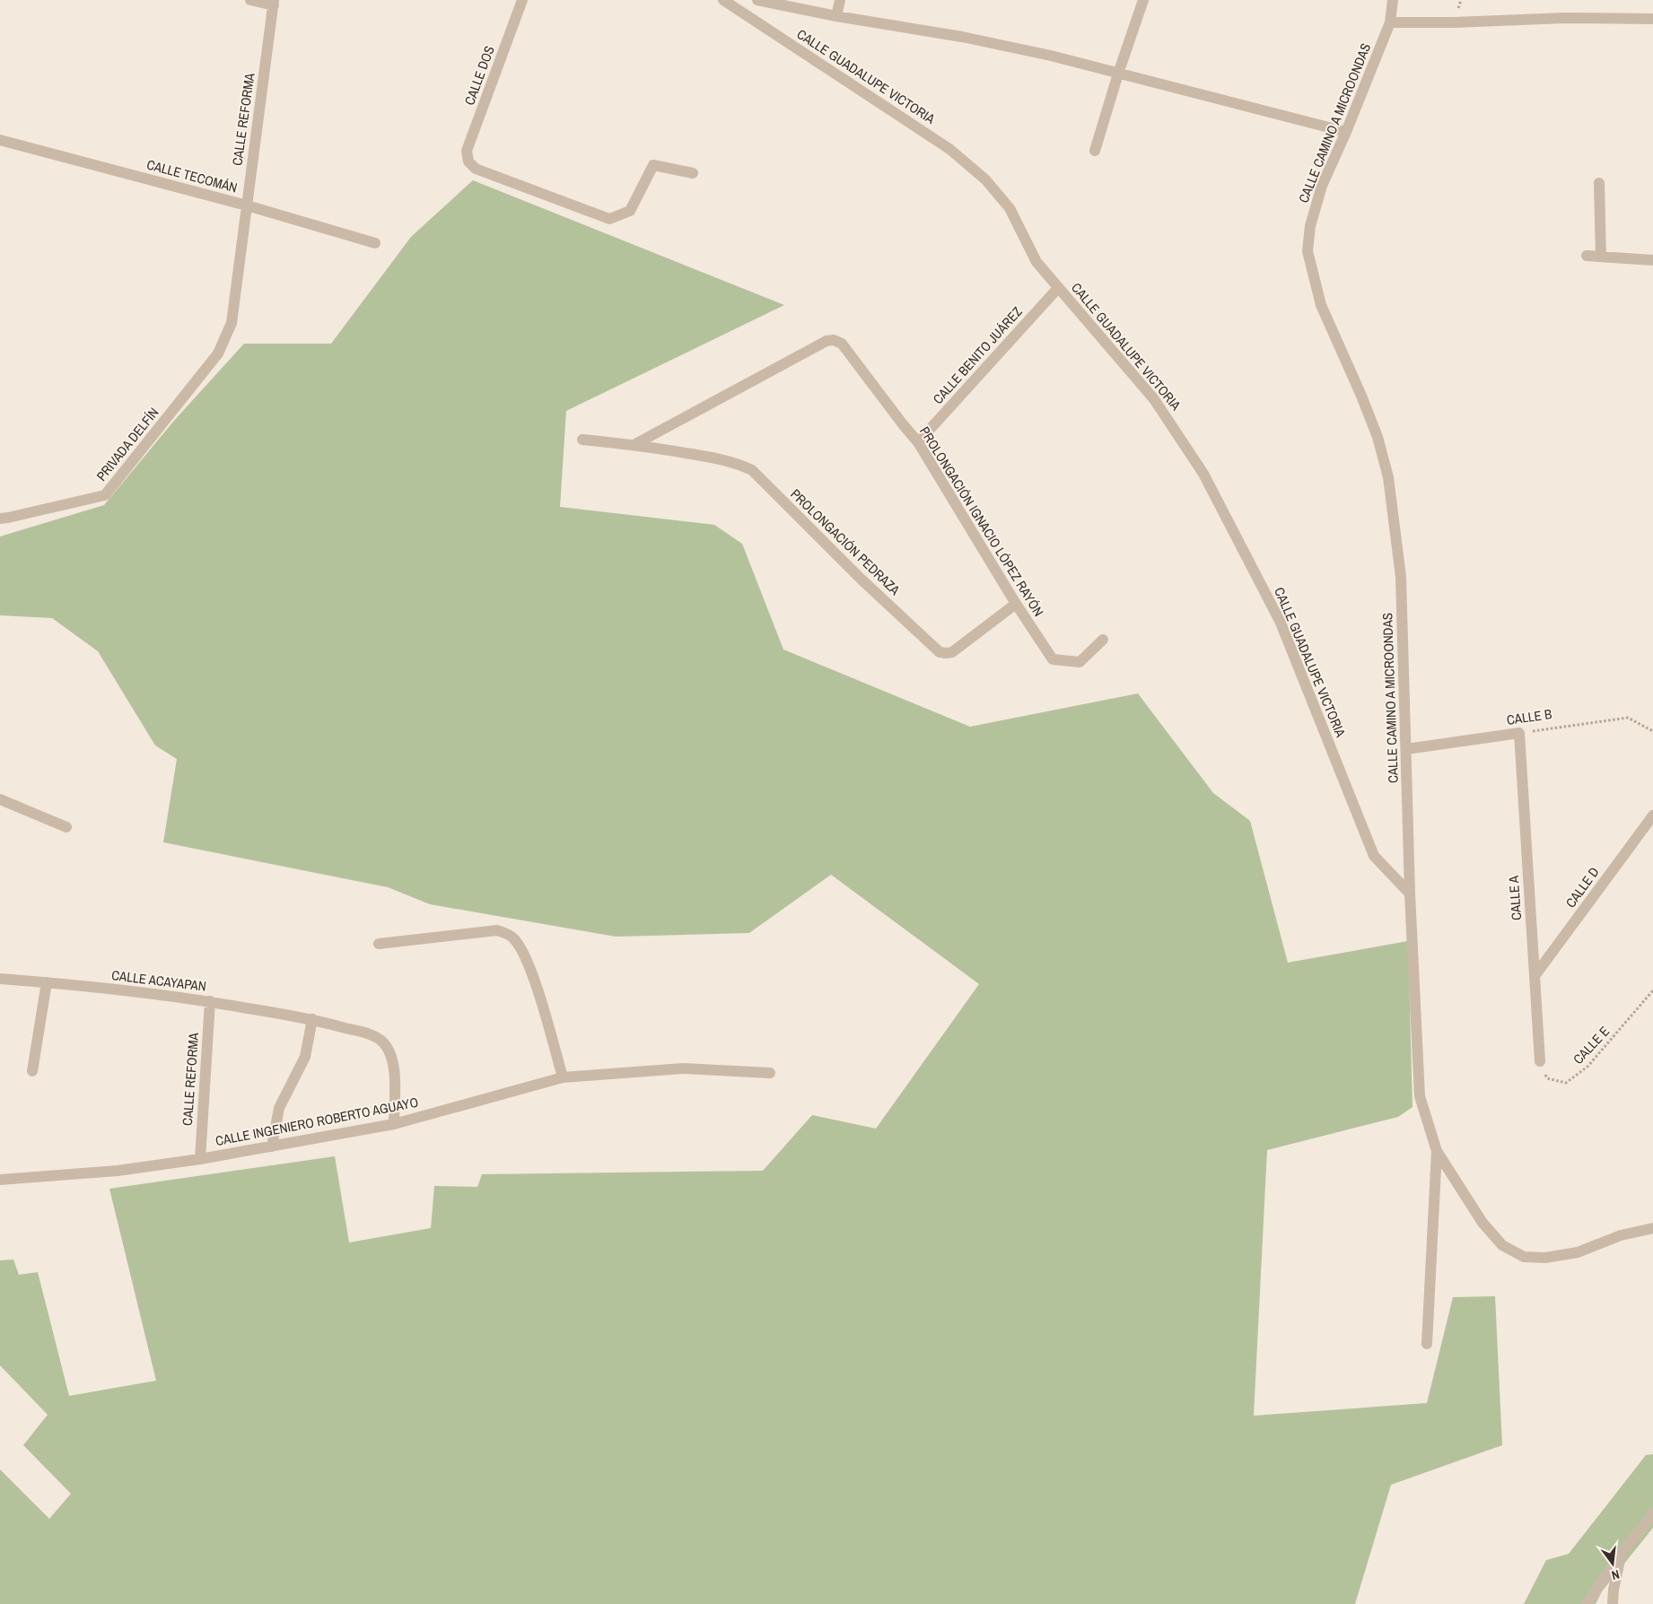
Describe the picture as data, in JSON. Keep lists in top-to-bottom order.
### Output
{
  "streets": {
    "street": [
      "CALLE DOS",
      "CALLE GUADALUPE VICTORIA",
      "CALLE REFORMA",
      "CALLE CAMINO A MICROONDAS",
      "CALLE TECOMÁN",
      "CALLE BENITO JUÁREZ",
      "PRIVADA DELFÍN",
      "PROLONGACIÓN IGNACIO LÓPEZ RAYÓN",
      "PROLONGACIÓN PEDRAZA",
      "CALLE B",
      "CALLE D",
      "CALLE A",
      "CALLE ACAYAPAN",
      "CALLE INGENIERO ROBERTO AGUAYO"
    ],
    "path": ["CALLE E"]
  },
  "crossings": [
    ["CALLE GUADALUPE VICTORIA", "CALLE CAMINO A MICROONDAS"],
    ["CALLE GUADALUPE VICTORIA", "CALLE BENITO JUÁREZ"],
    ["CALLE REFORMA", "CALLE TECOMÁN"],
    ["CALLE REFORMA", "PRIVADA DELFÍN"],
    ["CALLE REFORMA", "CALLE ACAYAPAN"],
    ["CALLE REFORMA", "CALLE INGENIERO ROBERTO AGUAYO"],
    ["CALLE CAMINO A MICROONDAS", "CALLE B"],
    ["CALLE BENITO JUÁREZ", "PROLONGACIÓN IGNACIO LÓPEZ RAYÓN"],
    ["PROLONGACIÓN IGNACIO LÓPEZ RAYÓN", "PROLONGACIÓN PEDRAZA"],
    ["CALLE B", "CALLE A"],
    ["CALLE D", "CALLE A"],
    ["CALLE A", "CALLE E"],
    ["CALLE ACAYAPAN", "CALLE INGENIERO ROBERTO AGUAYO"]
  ],
  "north": "bottom"
}
